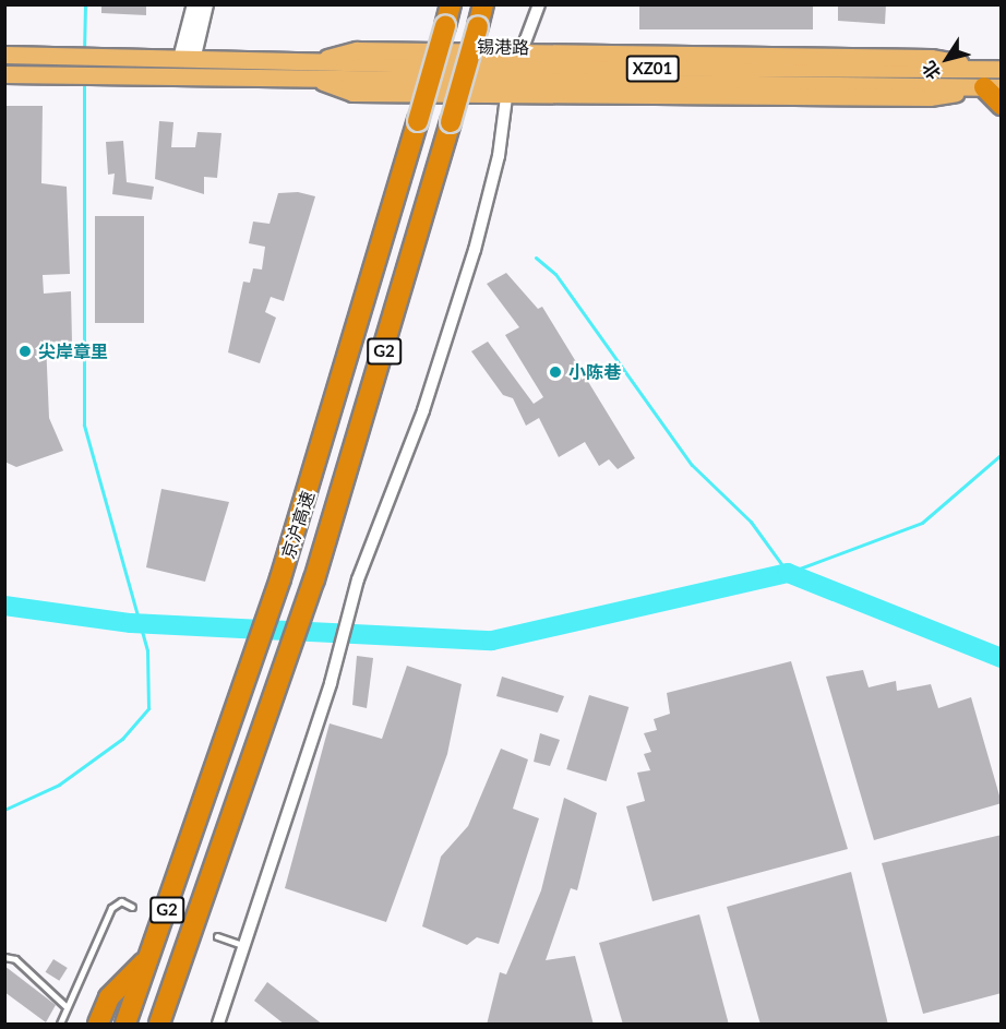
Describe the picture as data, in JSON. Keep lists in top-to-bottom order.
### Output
{
  "streets": {
    "highway": ["G2", "京沪高速"]
  },
  "places": ["尖岸章里", "小陈巷"],
  "north": "bottom left"
}
